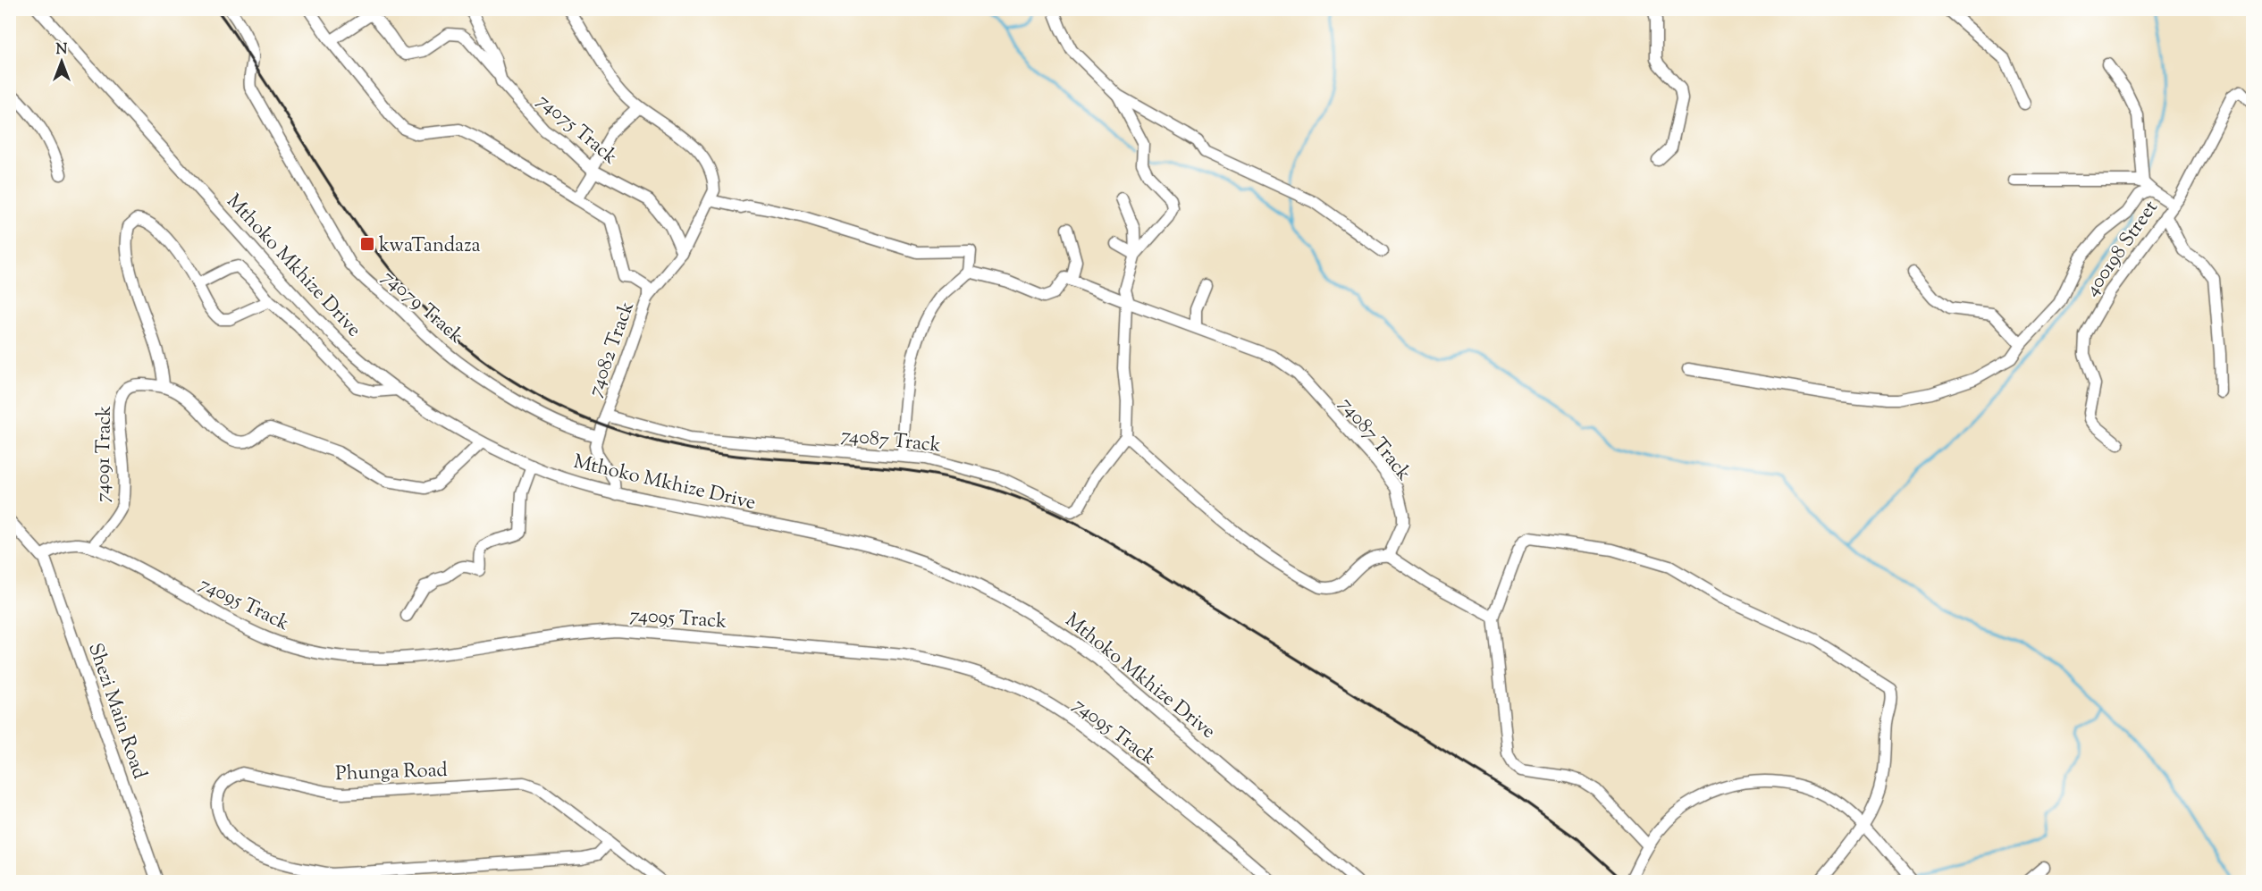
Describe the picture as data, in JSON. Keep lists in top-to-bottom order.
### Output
{
  "streets": {
    "street": [
      "74075 Track",
      "400198 Street",
      "Mthoko Mkhize Drive",
      "74079 Track",
      "74082 Track",
      "74087 Track",
      "74091 Track",
      "74095 Track",
      "Shezi Main Road",
      "Phunga Road"
    ]
  },
  "crossings": [
    ["74075 Track", "74082 Track"],
    ["Mthoko Mkhize Drive", "74091 Track"],
    ["74079 Track", "74082 Track"],
    ["74082 Track", "74087 Track"],
    ["74091 Track", "74095 Track"],
    ["74095 Track", "Shezi Main Road"]
  ],
  "places": {
    "transit": ["kwaTandaza"]
  },
  "north": "top"
}
